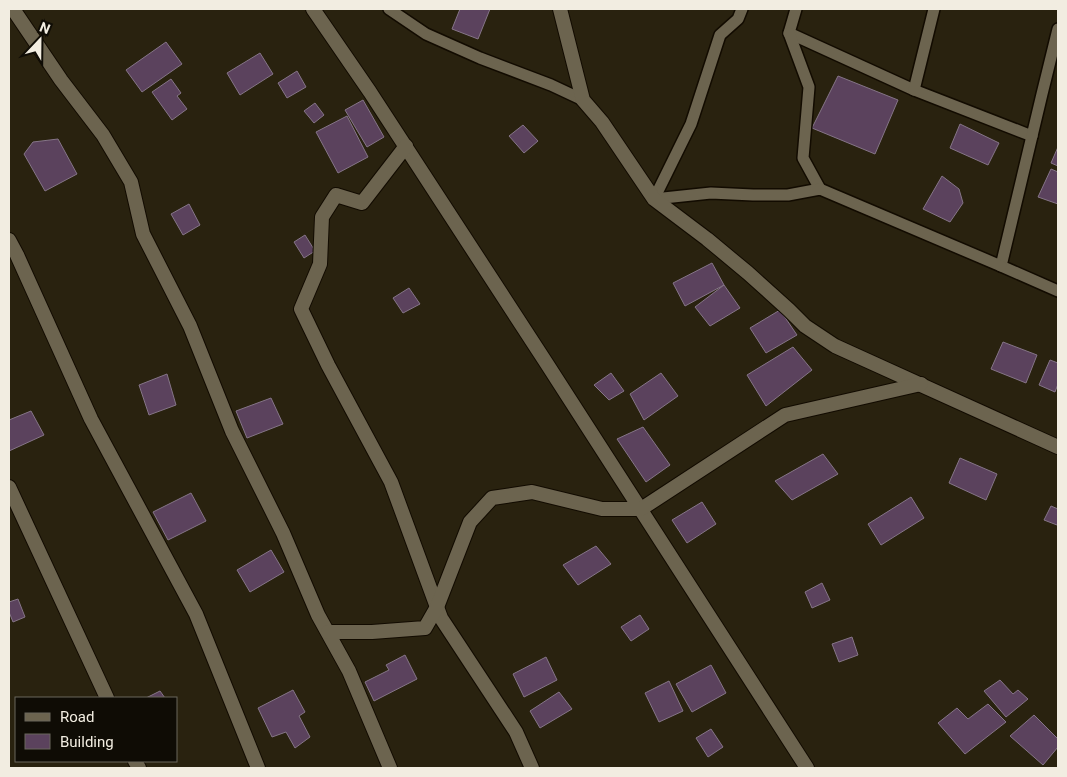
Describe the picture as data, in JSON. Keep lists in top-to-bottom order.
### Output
{
  "legend": ["Road", "Building"],
  "north": "top"
}
